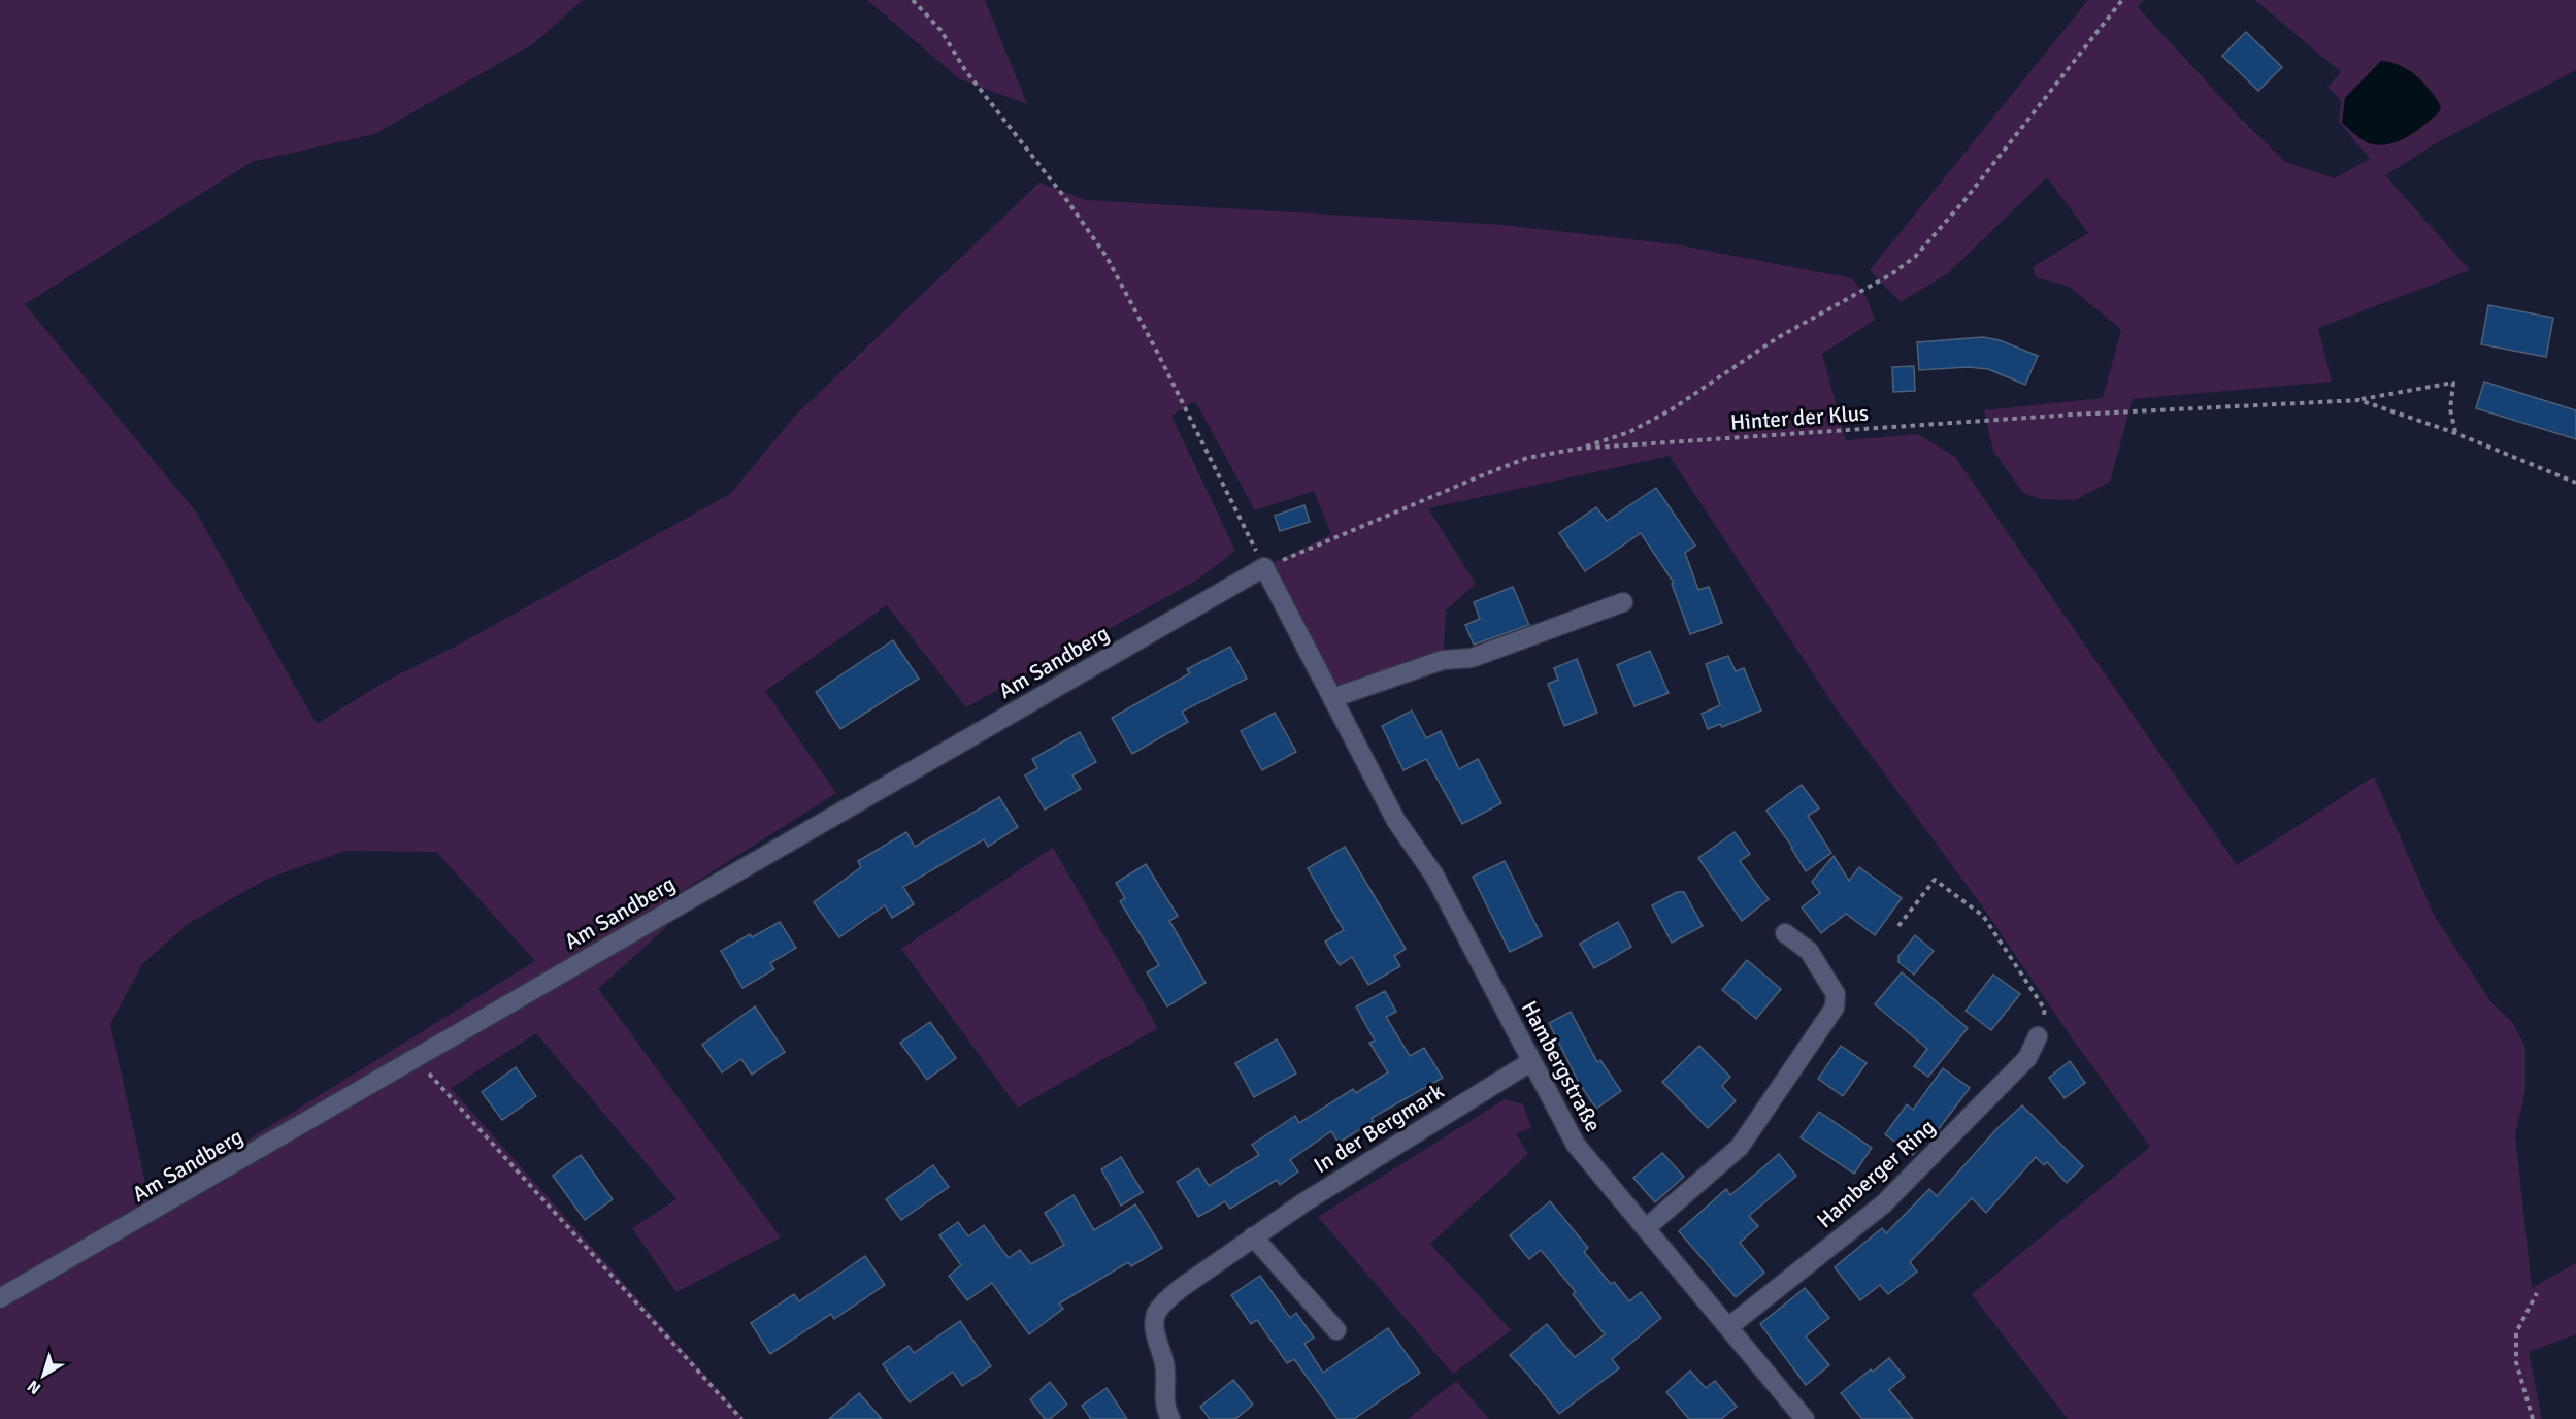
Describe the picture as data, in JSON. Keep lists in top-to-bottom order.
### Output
{
  "streets": {
    "street": [
      "Am Sandberg",
      "Hambergstraße",
      "In der Bergmark",
      "Hamberger Ring"
    ],
    "path": ["Hinter der Klus"]
  },
  "crossings": [
    ["Hinter der Klus", "Am Sandberg"],
    ["Hinter der Klus", "Hambergstraße"],
    ["Am Sandberg", "Hambergstraße"],
    ["Hambergstraße", "In der Bergmark"],
    ["Hambergstraße", "Hamberger Ring"]
  ],
  "north": "bottom left"
}
